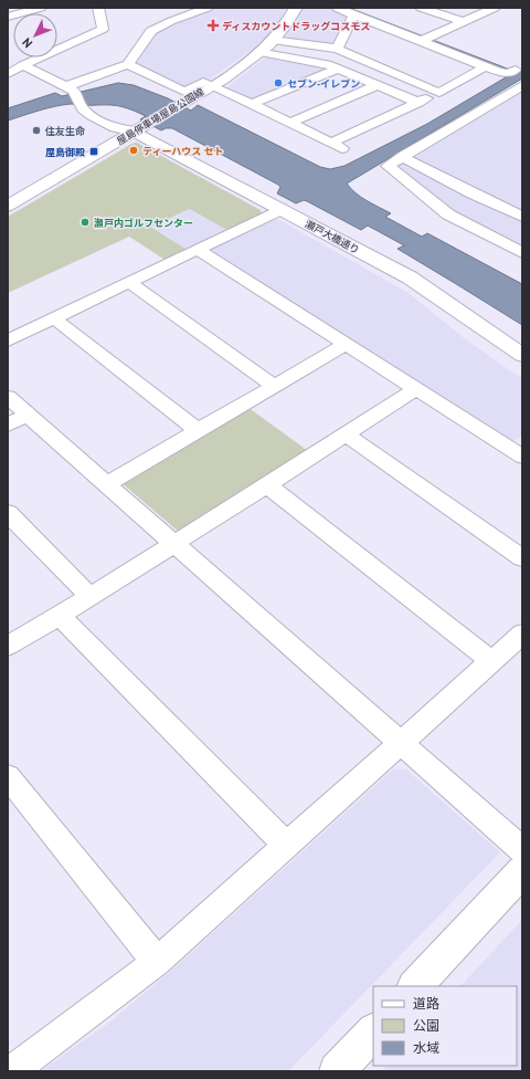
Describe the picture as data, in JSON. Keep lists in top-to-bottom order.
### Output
{
  "streets": {
    "street": ["屋島停車場屋島公園線", "瀬戸大橋通り"]
  },
  "crossings": [
    ["屋島停車場屋島公園線", "瀬戸大橋通り"]
  ],
  "places": {
    "health": ["ディスカウントドラッグコスモス"],
    "other": [
      "セブン-イレブン",
      "住友生命",
      "ティーハウス セト",
      "瀬戸内ゴルフセンター"
    ],
    "transit": ["屋島御殿"]
  },
  "legend": ["道路", "公園", "水域"],
  "north": "bottom left"
}
